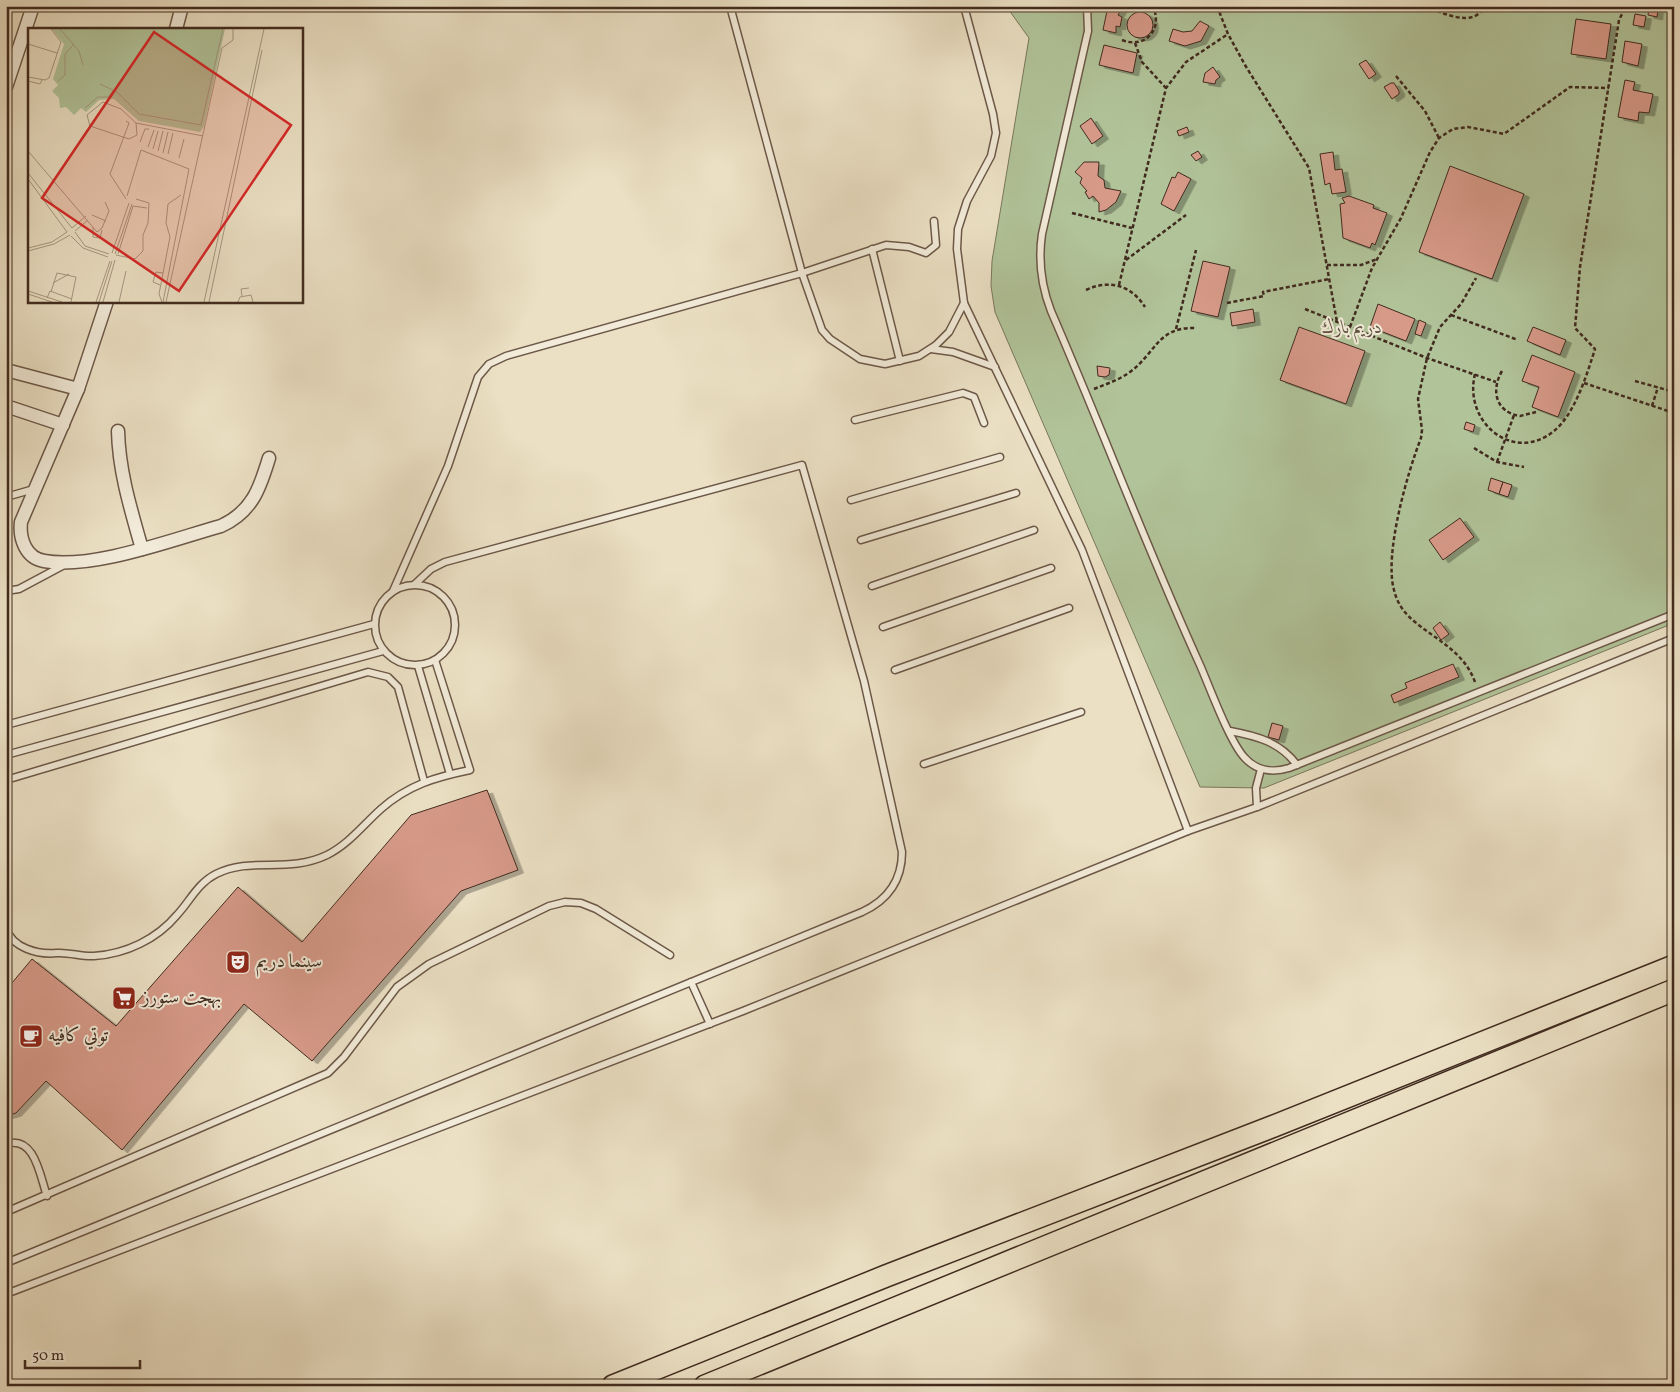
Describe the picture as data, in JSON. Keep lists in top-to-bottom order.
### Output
{
  "parks": ["دريم بارك"],
  "places": {
    "theatre": ["سينما دريم"],
    "supermarket": ["بهجت ستورز"],
    "cafe": ["توتي كافيه"]
  },
  "scale_bar": "50 m"
}
